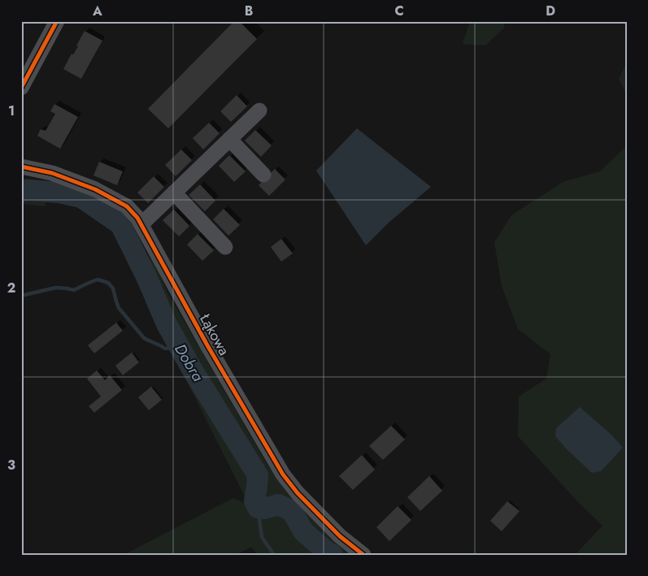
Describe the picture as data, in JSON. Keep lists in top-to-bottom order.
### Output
{
  "streets": {
    "street": ["Łąkowa"]
  },
  "water": ["Dobra"],
  "grid": {
    "columns": [
      "A",
      "B",
      "C",
      "D"
    ],
    "rows": ["1", "2", "3"]
  }
}
